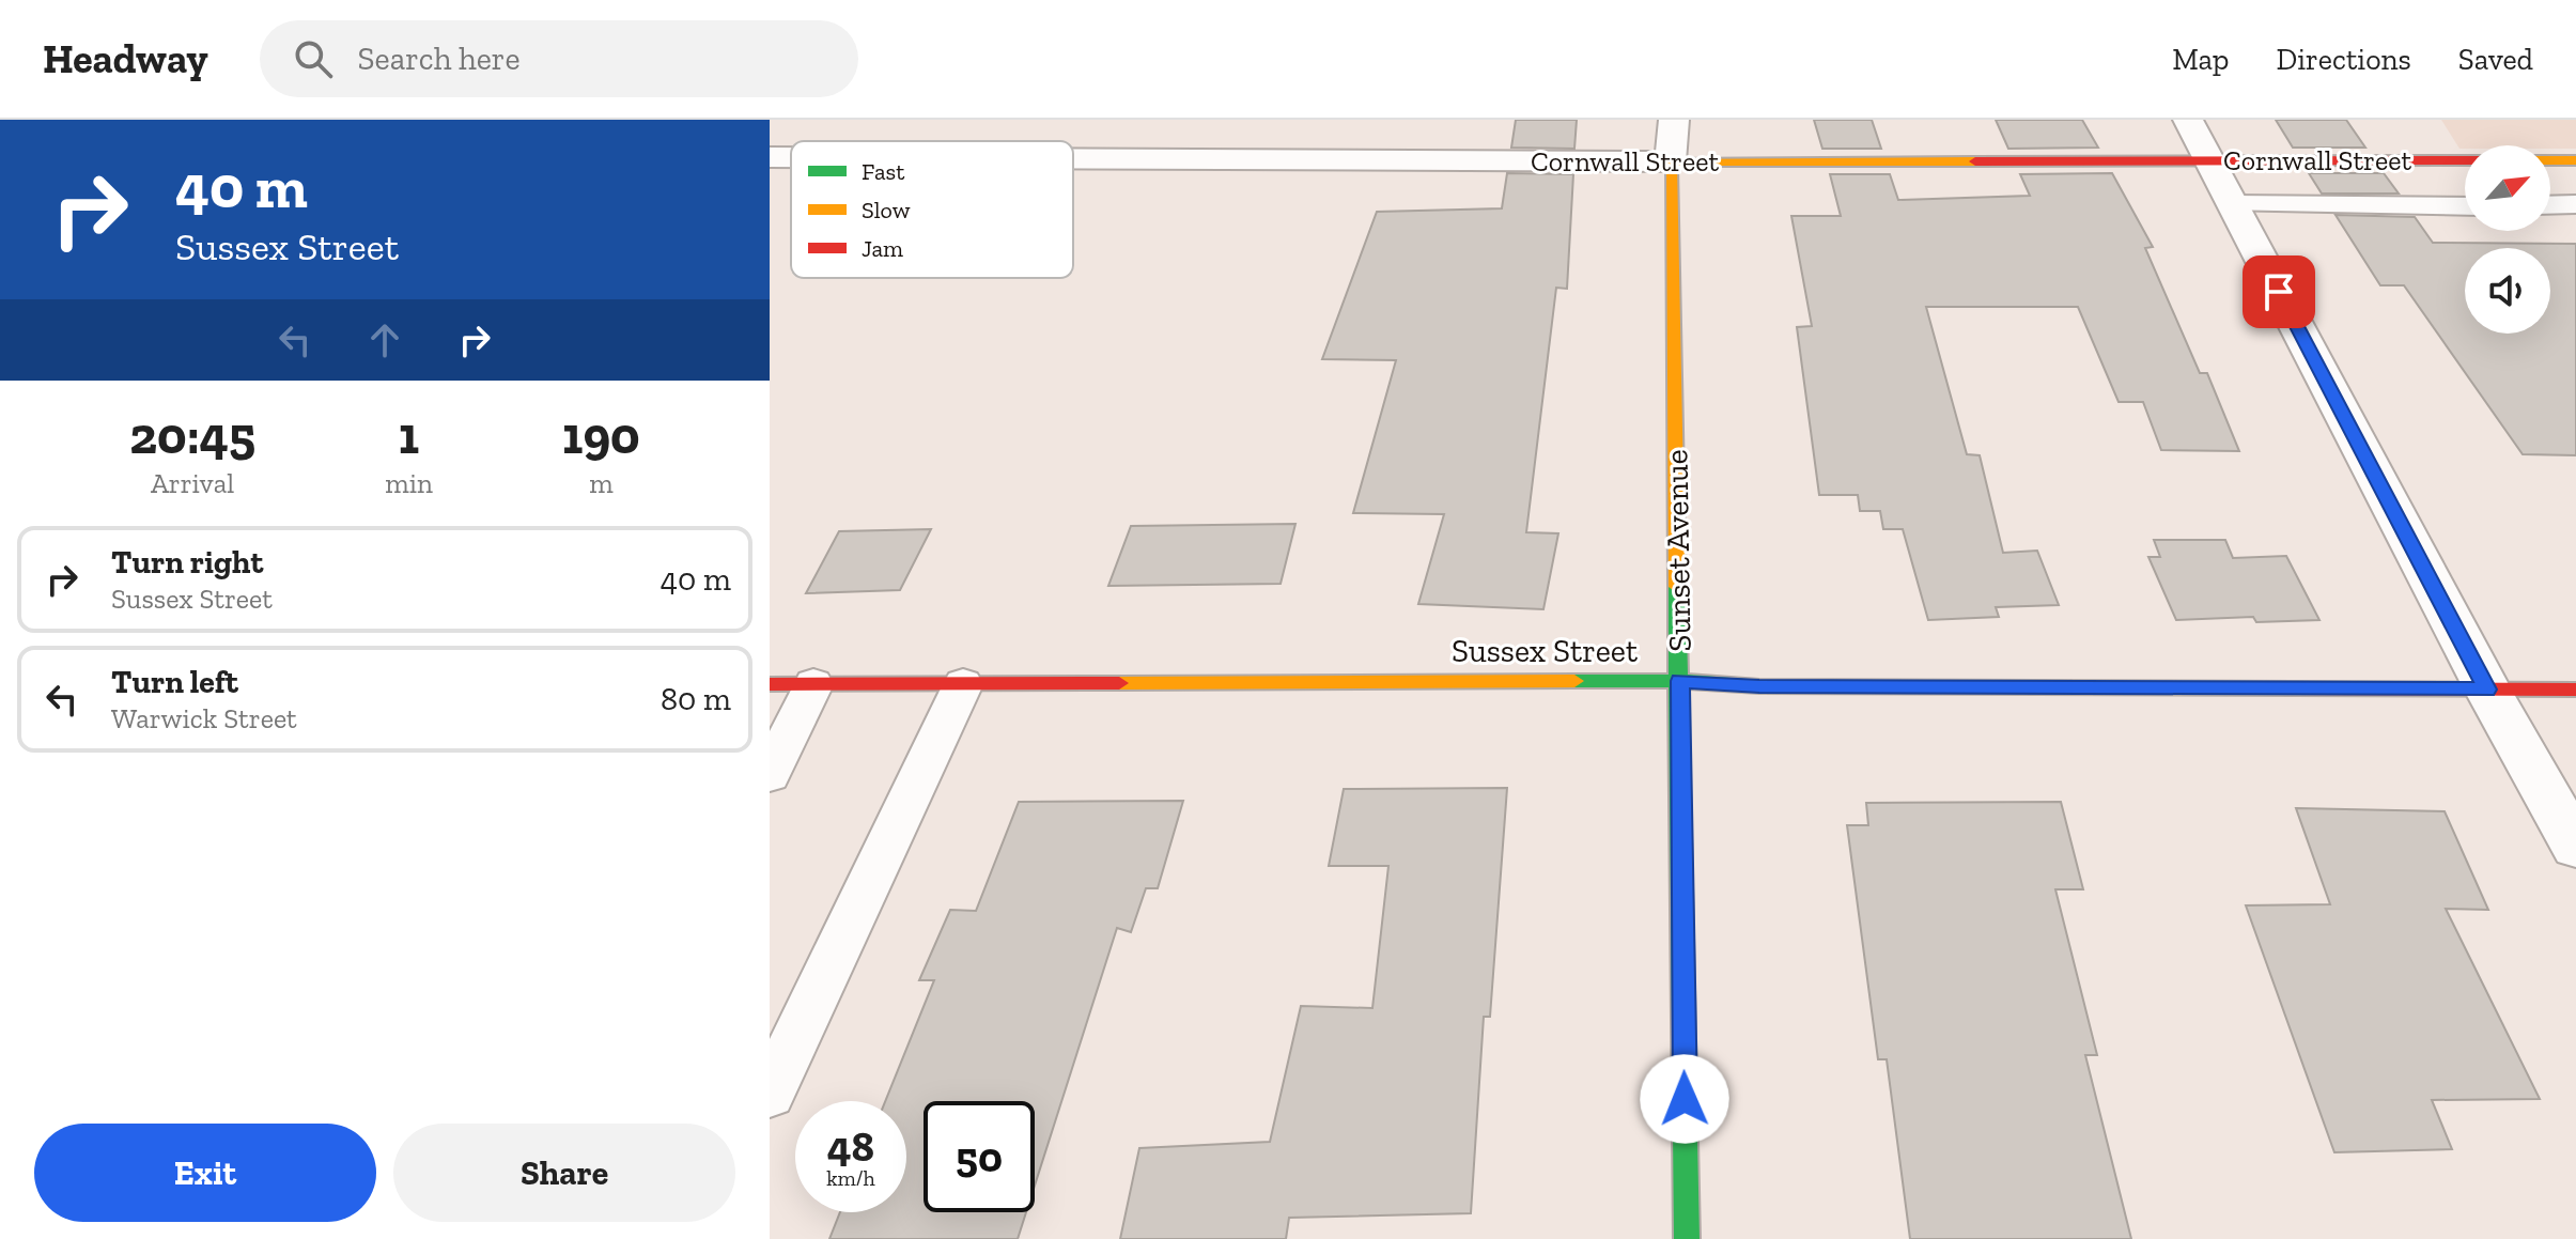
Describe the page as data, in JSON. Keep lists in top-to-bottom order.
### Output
{
  "streets": {
    "main road": ["Cornwall Street", "Sunset Avenue", "Sussex Street"]
  },
  "crossings": [
    ["Cornwall Street", "Sunset Avenue"],
    ["Sunset Avenue", "Sussex Street"]
  ],
  "legend": ["Fast", "Slow", "Jam"],
  "north": "top right",
  "page": {
    "header": "Headway",
    "search": "Search here",
    "nav": ["Map", "Directions", "Saved"],
    "turn": ["40 m", "Sussex Street"],
    "eta": [
      "20:45",
      "Arrival",
      "1",
      "min",
      "190",
      "m"
    ],
    "list": [
      {
        "name": "Turn right",
        "note": "Sussex Street",
        "value": "40 m"
      },
      {
        "name": "Turn left",
        "note": "Warwick Street",
        "value": "80 m"
      }
    ],
    "speed": "48 km/h",
    "limit": "50",
    "buttons": ["Exit", "Share"]
  }
}
